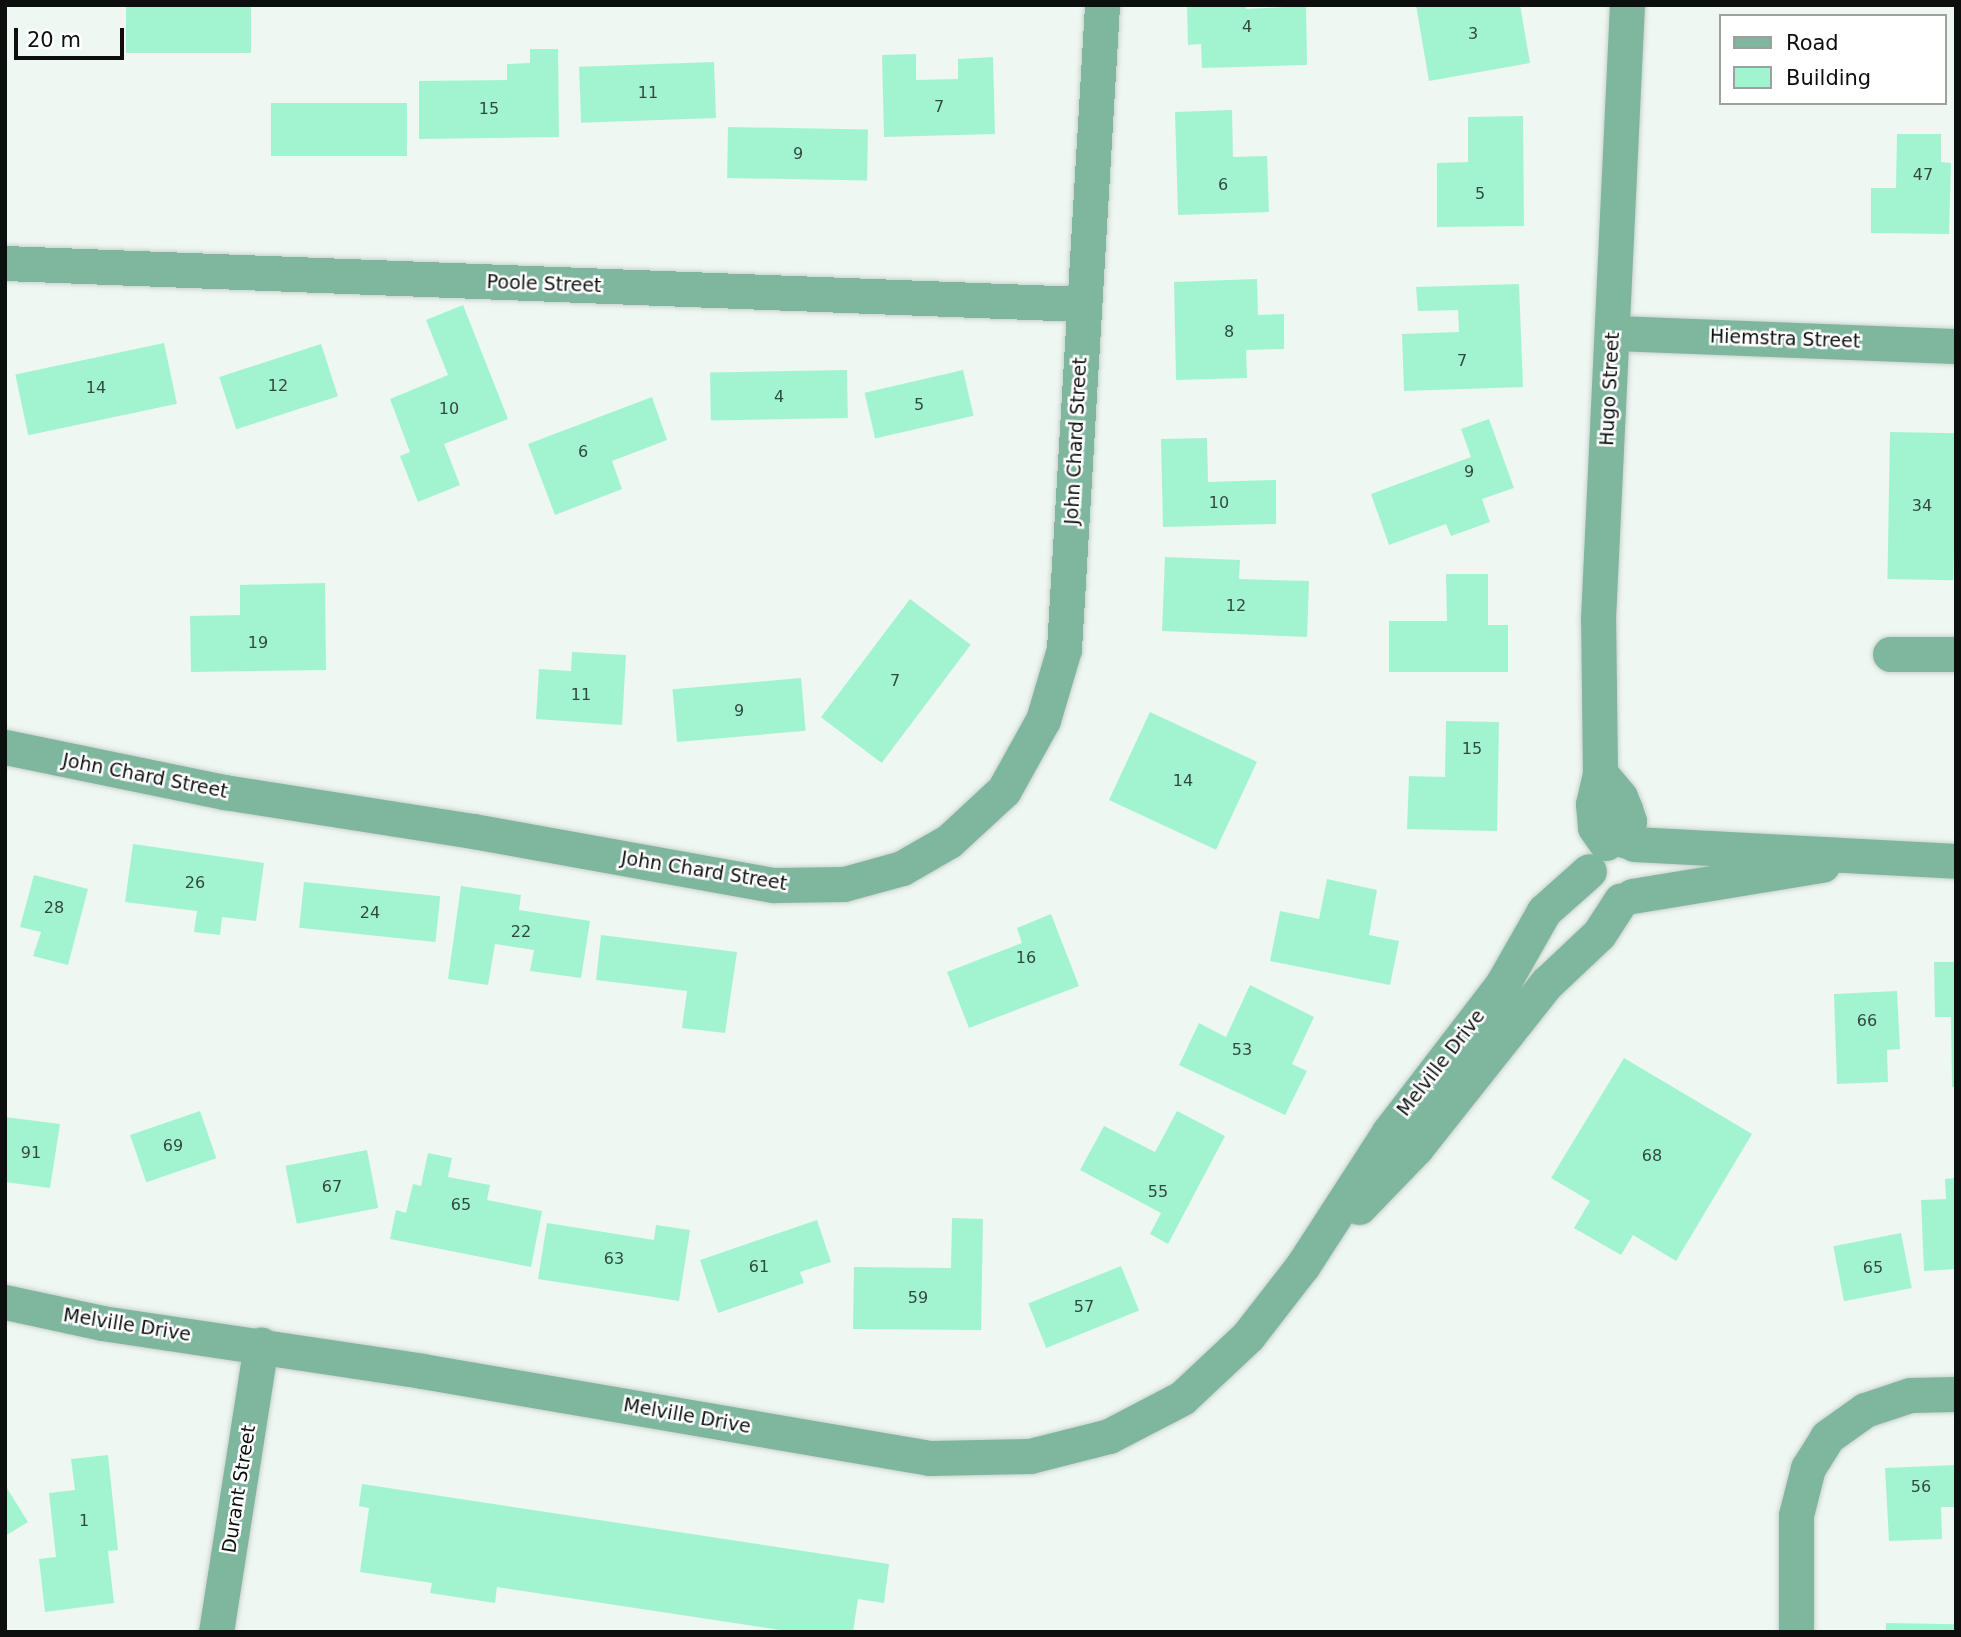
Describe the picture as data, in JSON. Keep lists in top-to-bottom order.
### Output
{
  "streets": {
    "street": [
      "Poole Street",
      "Hiemstra Street",
      "Hugo Street",
      "John Chard Street",
      "Melville Drive",
      "Durant Street"
    ]
  },
  "crossings": [
    ["Poole Street", "John Chard Street"],
    ["Hiemstra Street", "Hugo Street"],
    ["Hugo Street", "Melville Drive"],
    ["Melville Drive", "Durant Street"]
  ],
  "house_numbers": [
    "4",
    "3",
    "11",
    "7",
    "15",
    "9",
    "47",
    "6",
    "5",
    "8",
    "7",
    "12",
    "14",
    "4",
    "5",
    "10",
    "6",
    "9",
    "10",
    "34",
    "12",
    "19",
    "7",
    "11",
    "9",
    "15",
    "14",
    "26",
    "28",
    "24",
    "22",
    "16",
    "66",
    "53",
    "69",
    "91",
    "68",
    "67",
    "55",
    "65",
    "63",
    "61",
    "65",
    "59",
    "57",
    "56",
    "1"
  ],
  "legend": ["Road", "Building"],
  "scale_bar": "20 m"
}
